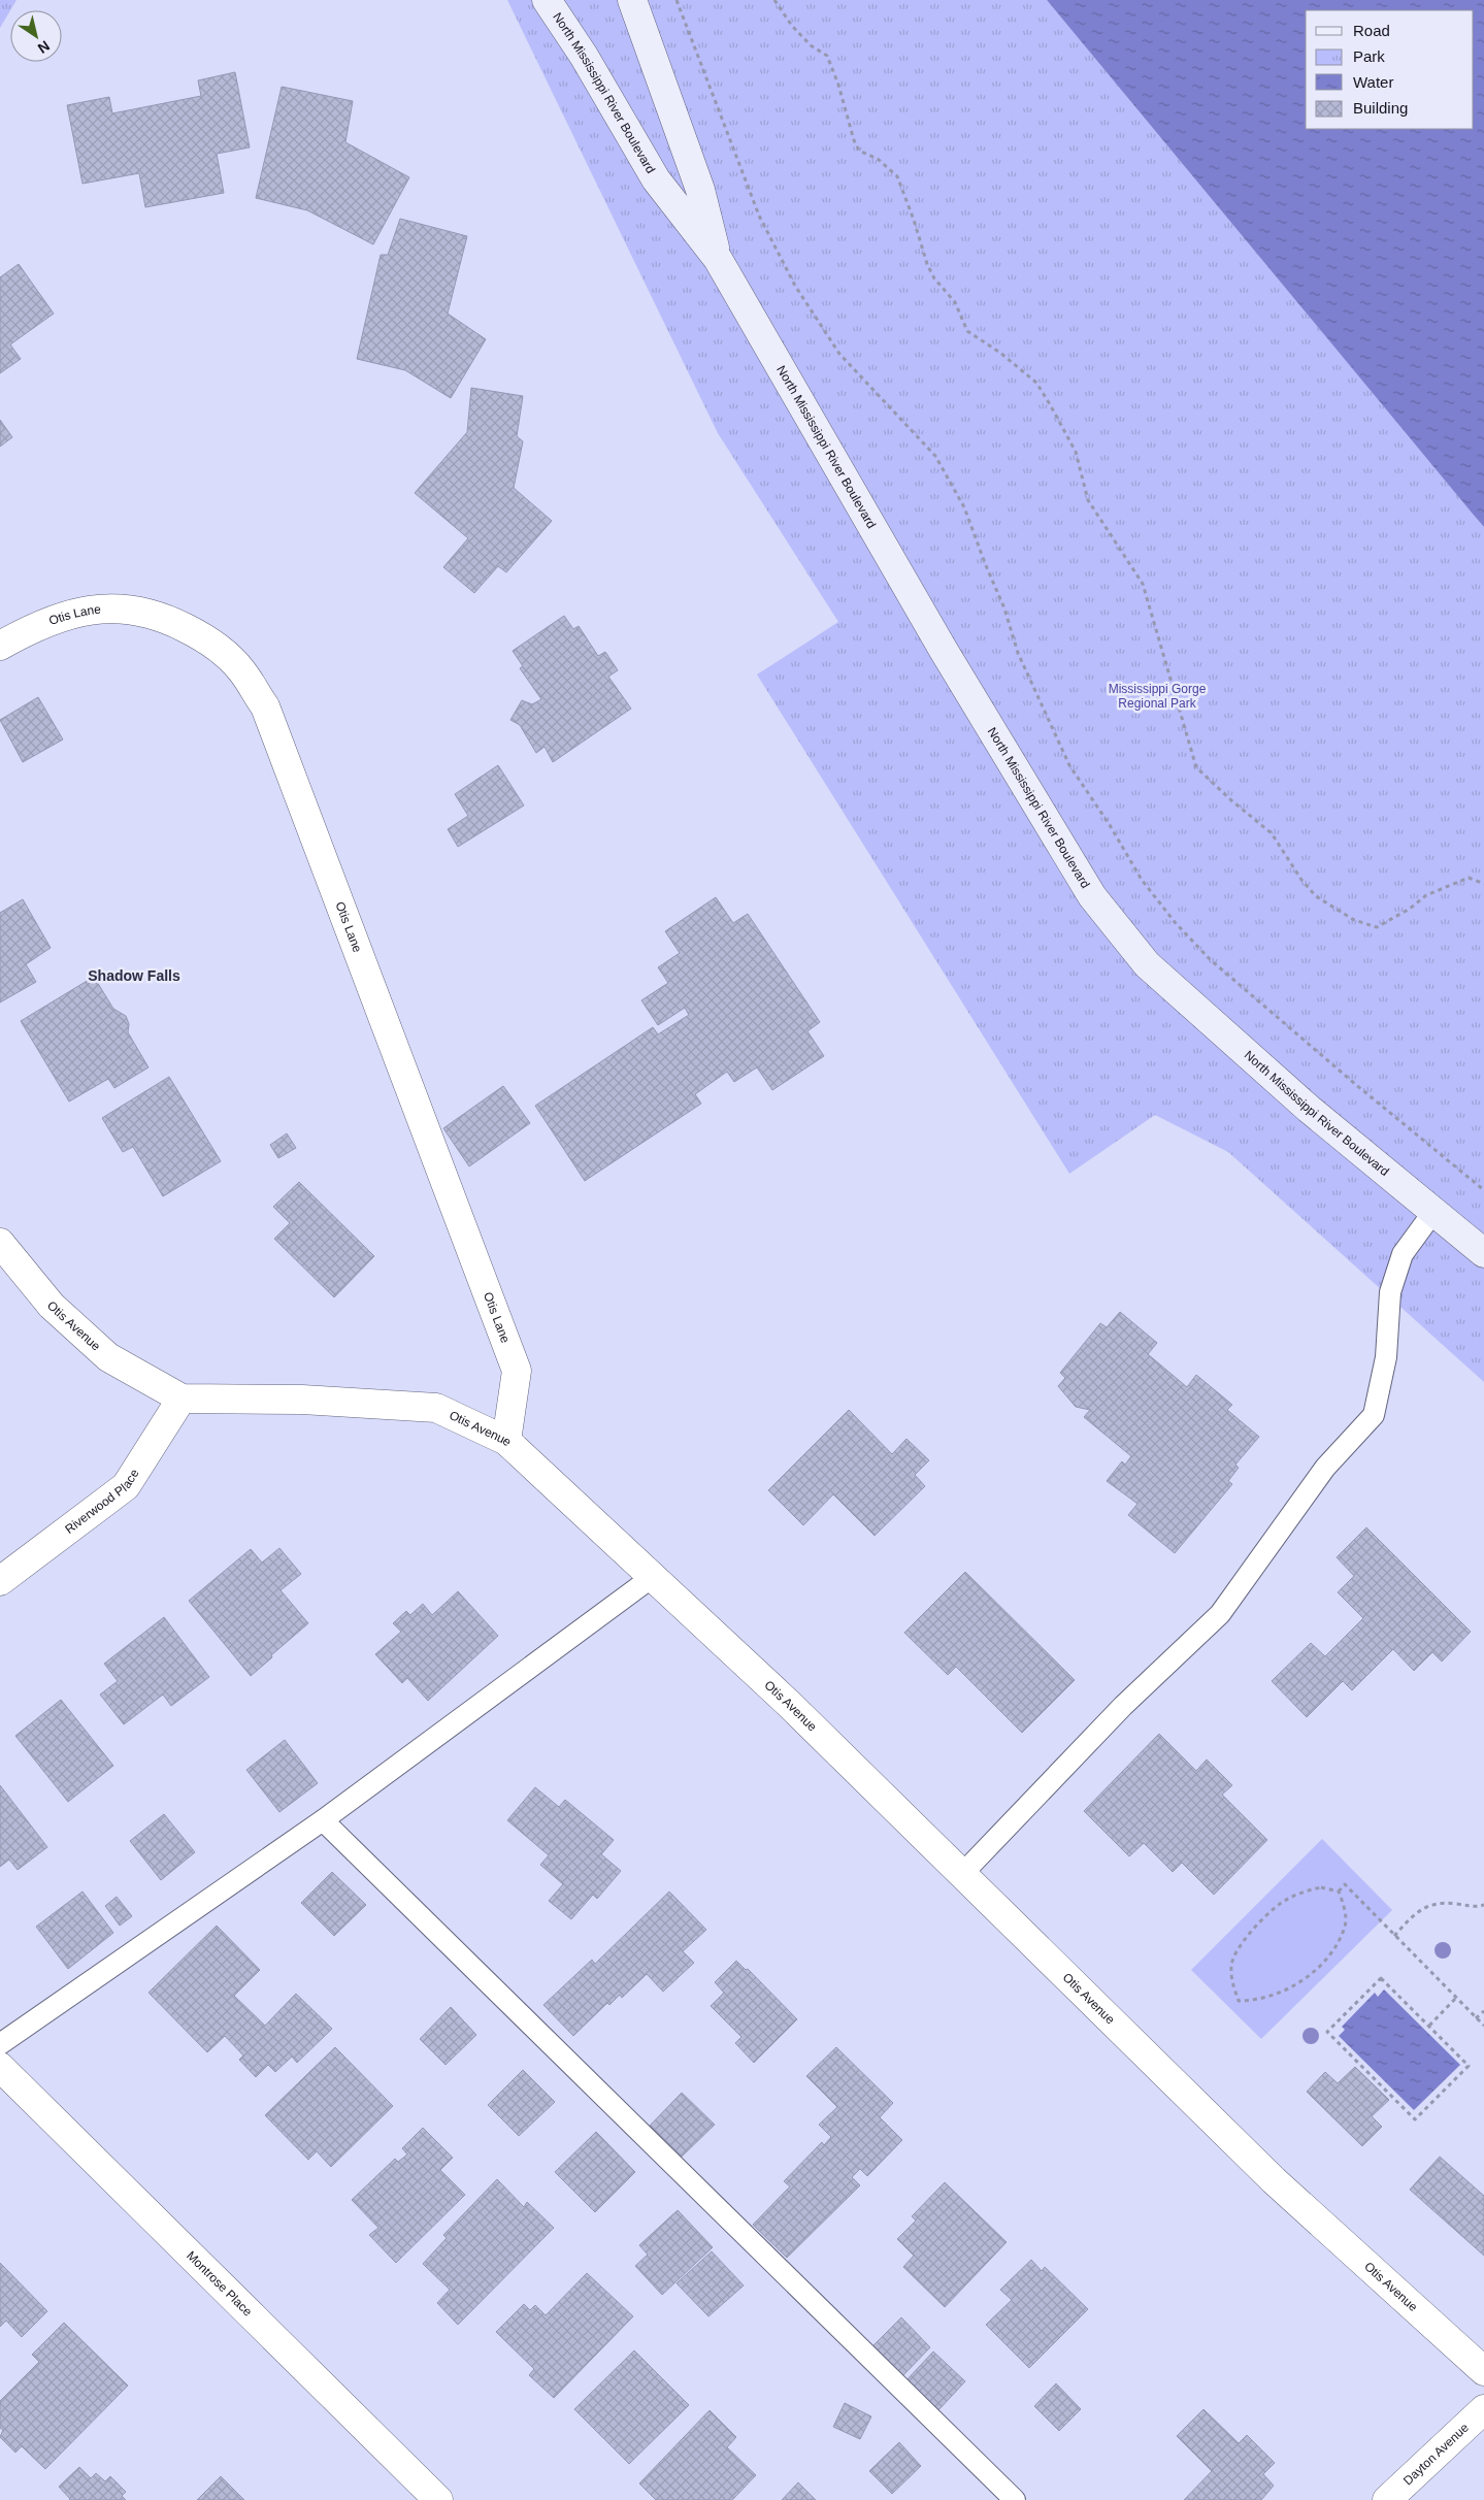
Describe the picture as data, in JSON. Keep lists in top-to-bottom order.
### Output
{
  "streets": {
    "street": [
      "North Mississippi River Boulevard",
      "Otis Lane",
      "Otis Avenue",
      "Riverwood Place",
      "Montrose Place",
      "Dayton Avenue"
    ]
  },
  "crossings": [
    ["Otis Lane", "Otis Avenue"],
    ["Otis Avenue", "Riverwood Place"]
  ],
  "districts": ["Shadow Falls"],
  "parks": ["Mississippi Gorge Regional Park"],
  "legend": [
    "Road",
    "Park",
    "Water",
    "Building"
  ],
  "north": "bottom right"
}
